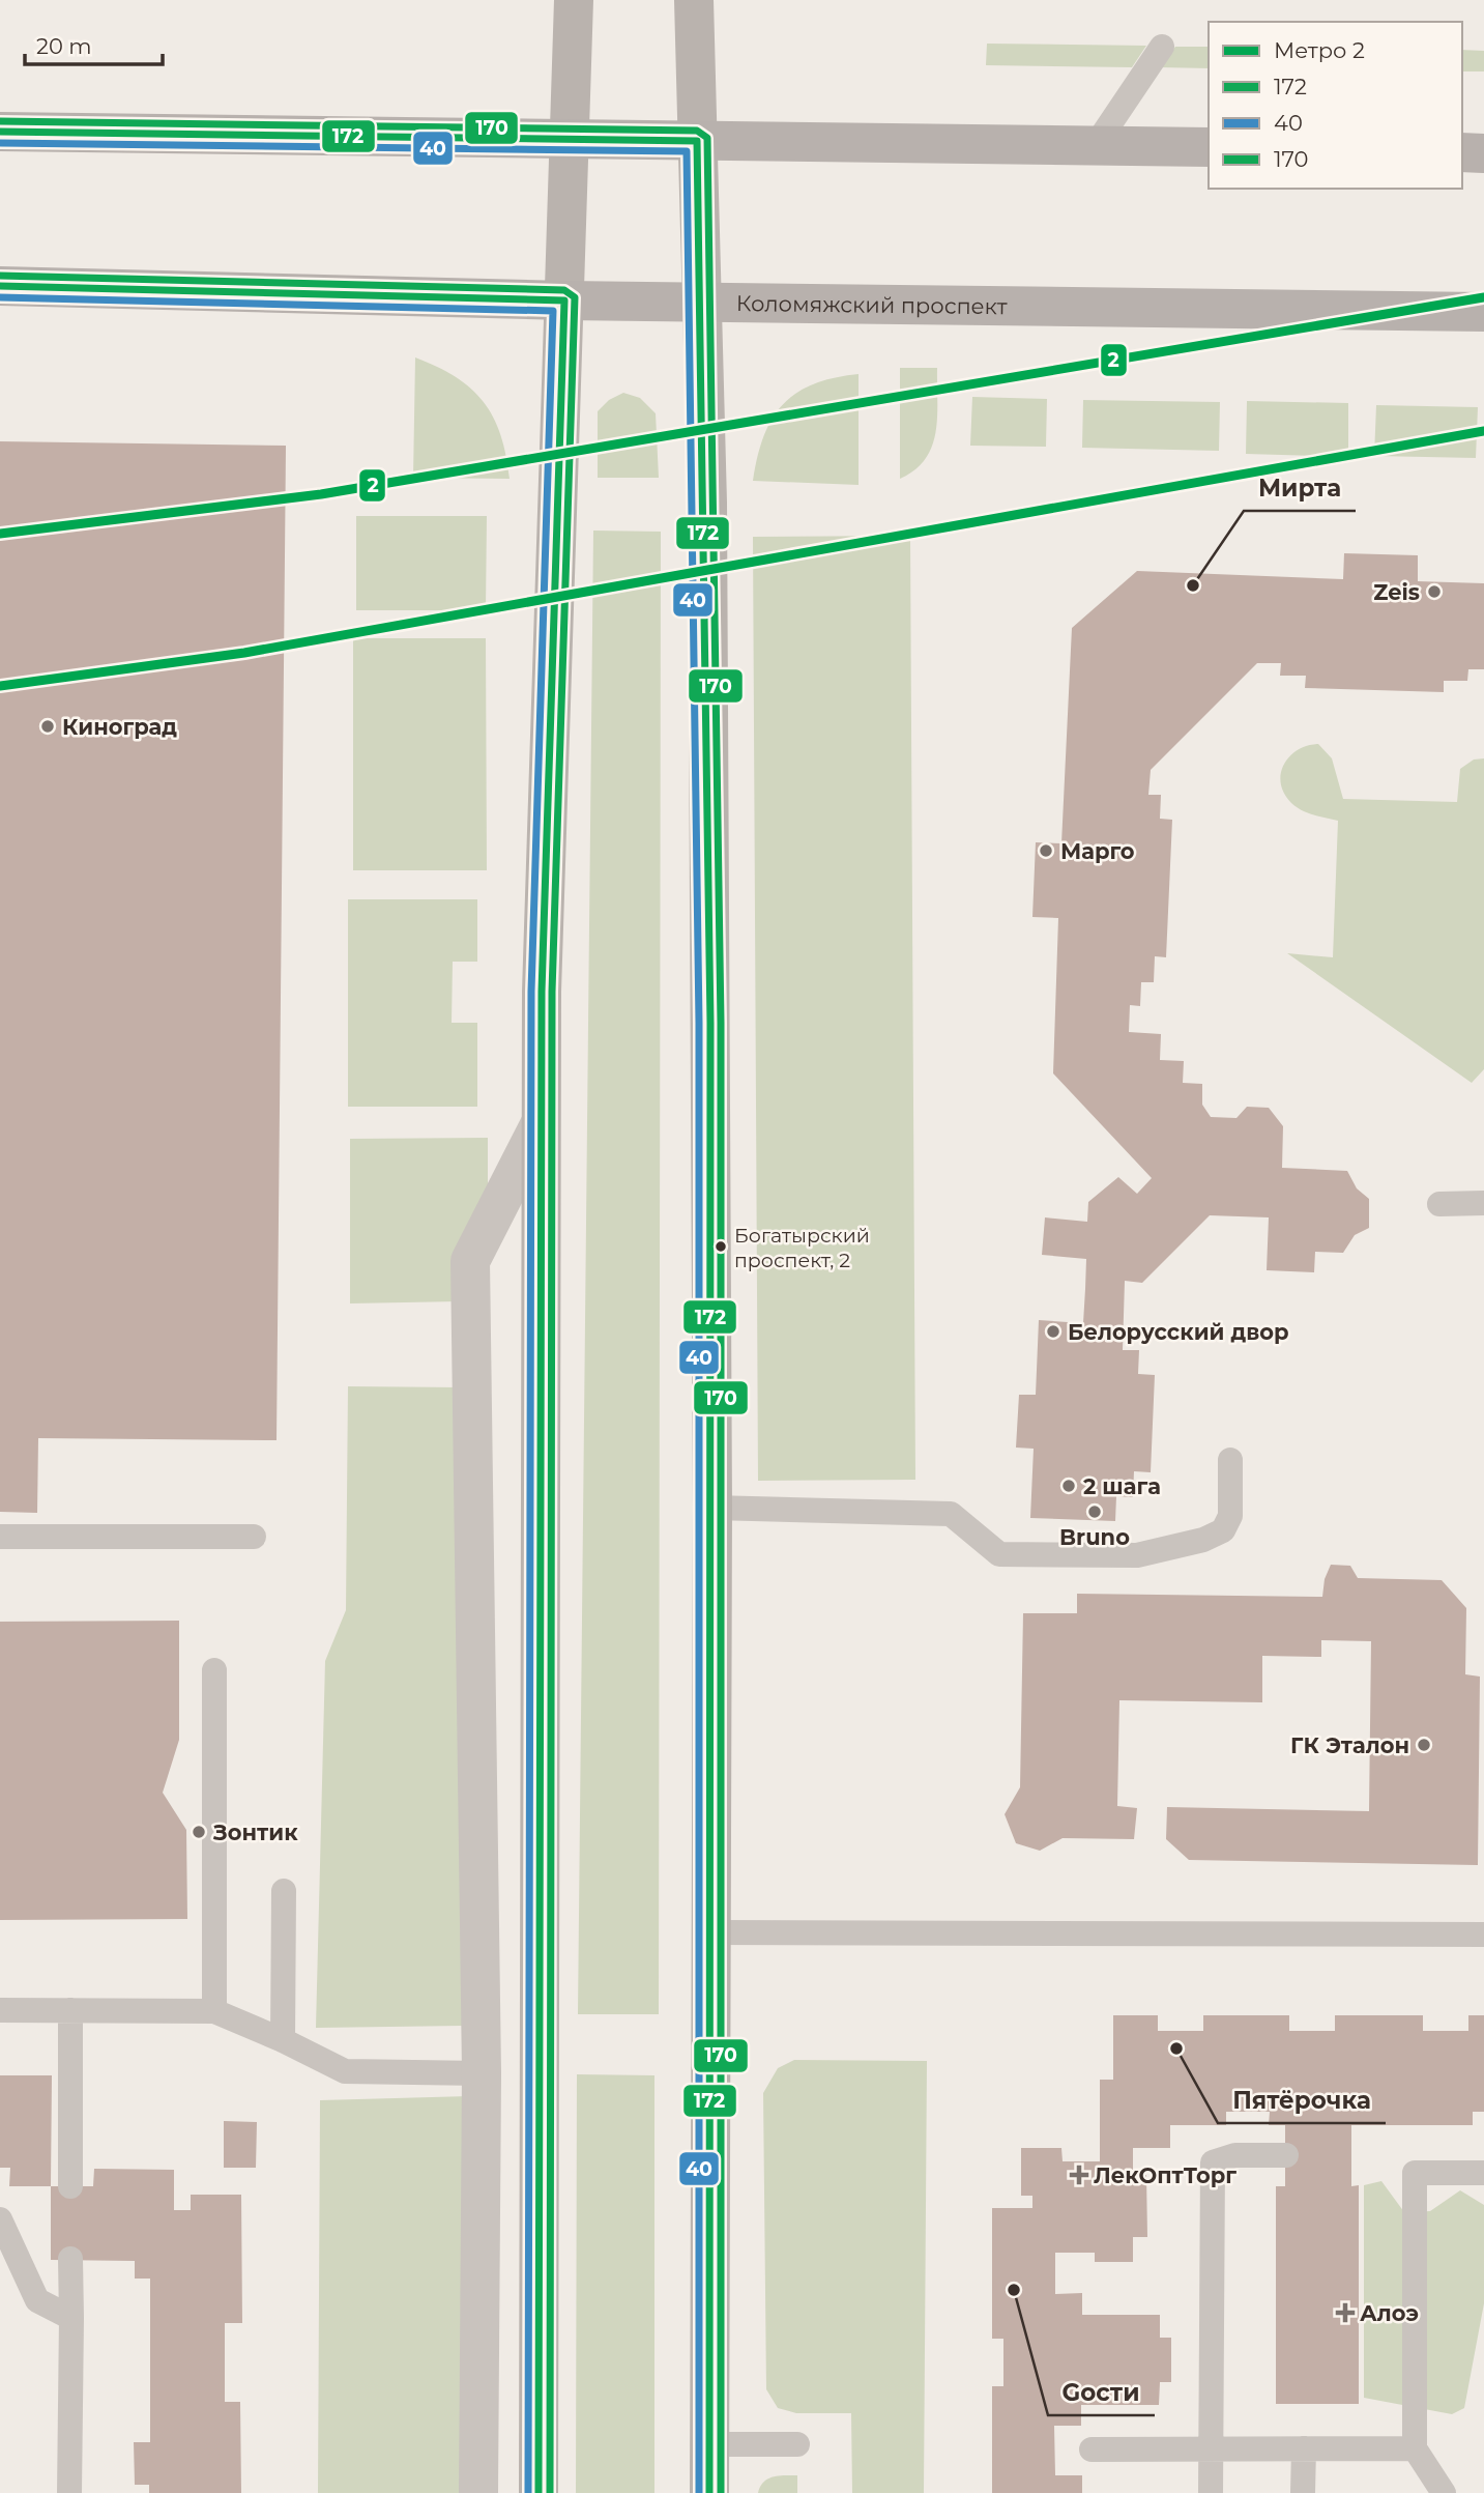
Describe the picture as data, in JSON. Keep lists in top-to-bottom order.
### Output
{
  "streets": {
    "main road": ["Коломяжский проспект"]
  },
  "places": {
    "other": [
      "Мирта",
      "Zeis",
      "Киноград",
      "Марго",
      "Богатырский проспект, 2",
      "Белорусский двор",
      "2 шага",
      "Bruno",
      "ГК Эталон",
      "Зонтик",
      "Пятёрочка",
      "Gости"
    ],
    "health": ["ЛекОптТорг", "Алоэ"]
  },
  "lines": [
    "transit line 170",
    "transit line 172",
    "transit line 40",
    "metro line 2"
  ],
  "legend": [
    "Метро 2",
    "172",
    "40",
    "170"
  ],
  "scale_bar": "20 m"
}
